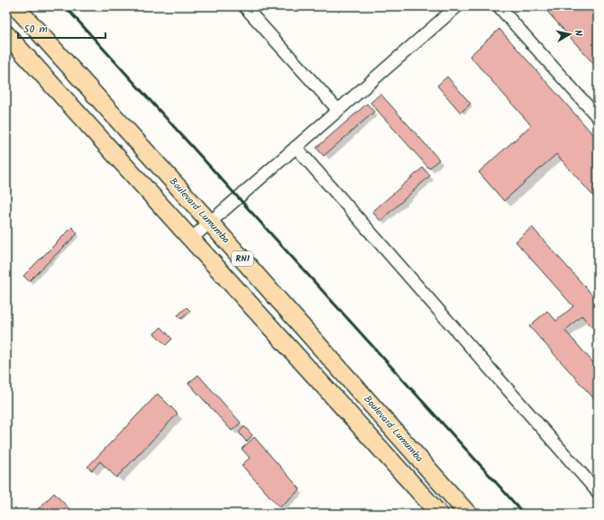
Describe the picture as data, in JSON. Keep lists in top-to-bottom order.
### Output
{
  "streets": {
    "highway": ["Boulevard Lumumba", "RN1"]
  },
  "scale_bar": "50 m",
  "north": "right"
}
